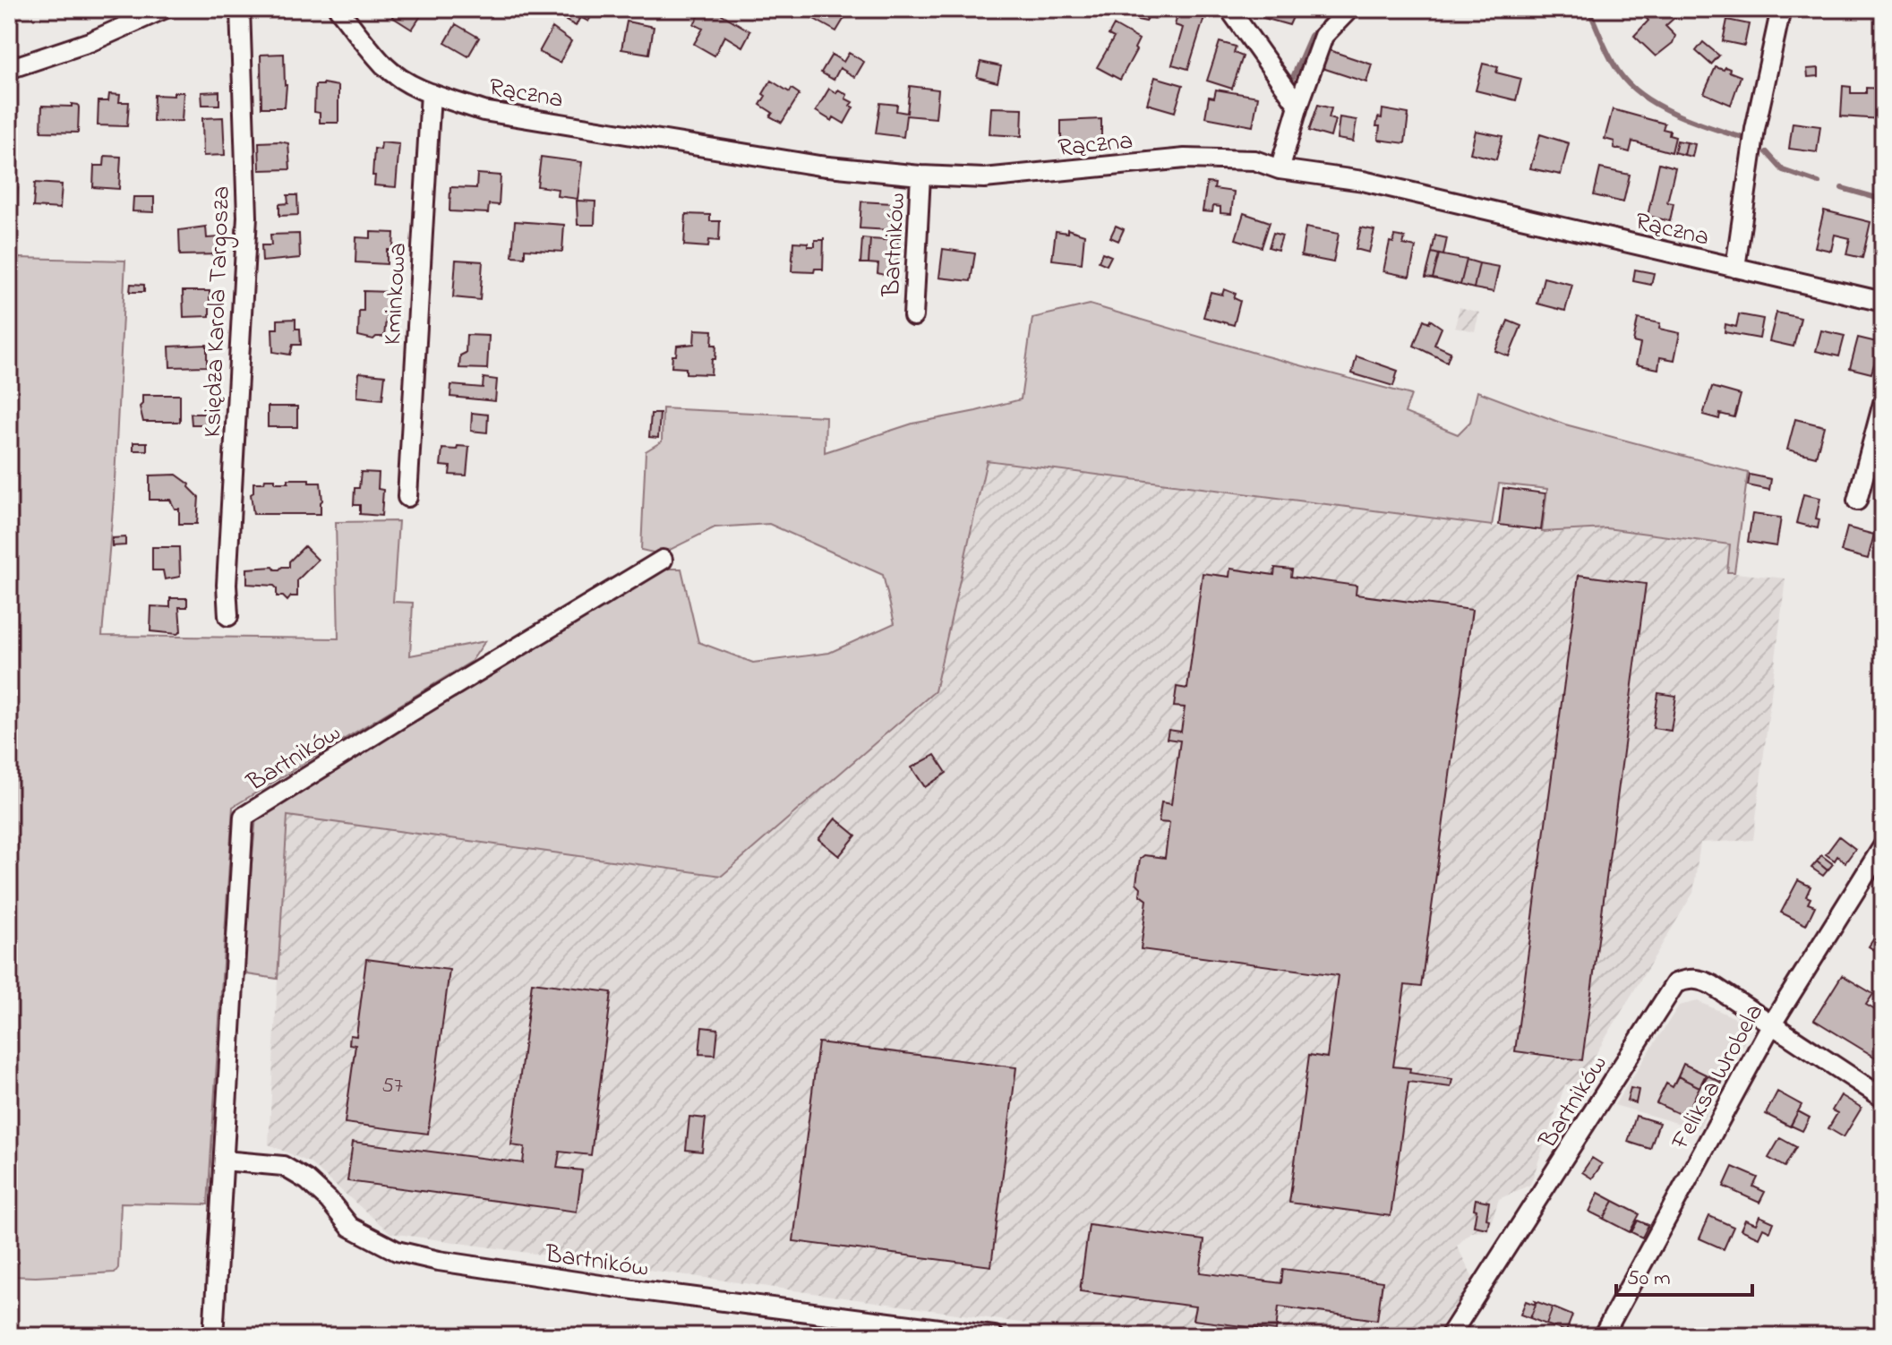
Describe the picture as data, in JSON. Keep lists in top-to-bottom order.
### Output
{
  "streets": {
    "street": [
      "Rączna",
      "Bartników",
      "Kminkowa",
      "Księdza Karola Targosza",
      "Feliksa Wrobela"
    ]
  },
  "crossings": [
    ["Rączna", "Bartników"],
    ["Rączna", "Kminkowa"],
    ["Bartników", "Feliksa Wrobela"]
  ],
  "house_numbers": ["57"],
  "scale_bar": "50 m"
}
